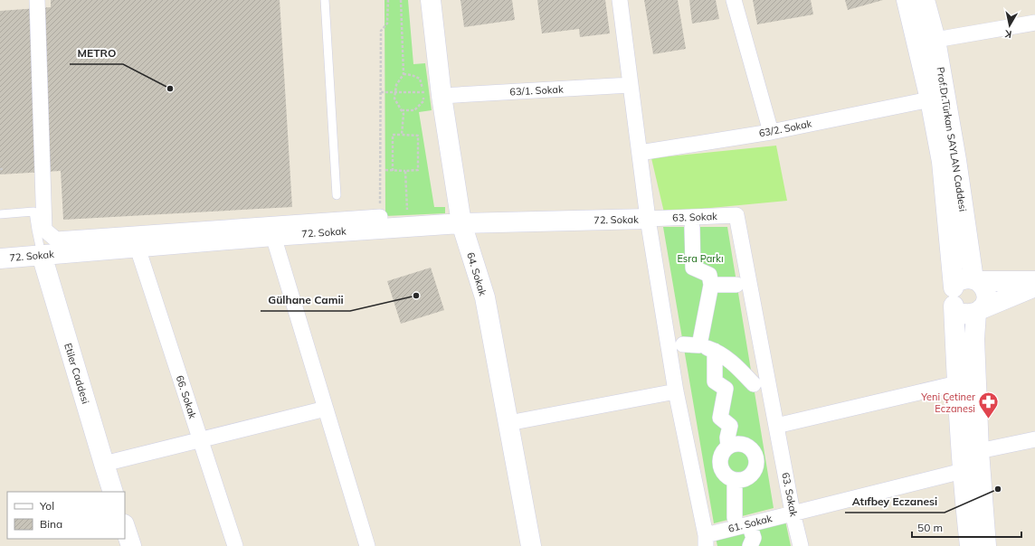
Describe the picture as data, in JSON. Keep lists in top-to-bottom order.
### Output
{
  "streets": {
    "street": [
      "63/1. Sokak",
      "63/2. Sokak",
      "Prof.Dr.Türkan SAYLAN Caddesi",
      "63. Sokak",
      "72. Sokak",
      "64. Sokak",
      "Etiler Caddesi",
      "66. Sokak",
      "61. Sokak"
    ]
  },
  "crossings": [
    ["63/1. Sokak", "64. Sokak"],
    ["63/2. Sokak", "Prof.Dr.Türkan SAYLAN Caddesi"],
    ["Prof.Dr.Türkan SAYLAN Caddesi", "61. Sokak"],
    ["63. Sokak", "72. Sokak"],
    ["63. Sokak", "61. Sokak"],
    ["72. Sokak", "64. Sokak"],
    ["72. Sokak", "Etiler Caddesi"],
    ["72. Sokak", "66. Sokak"]
  ],
  "parks": ["Esra Parkı"],
  "places": {
    "other": ["METRO", "Gülhane Camii", "Atıfbey Eczanesi"],
    "pharmacy": ["Yeni Çetiner Eczanesi"]
  },
  "legend": ["Yol", "Bina"],
  "scale_bar": "50 m",
  "north": "bottom"
}
